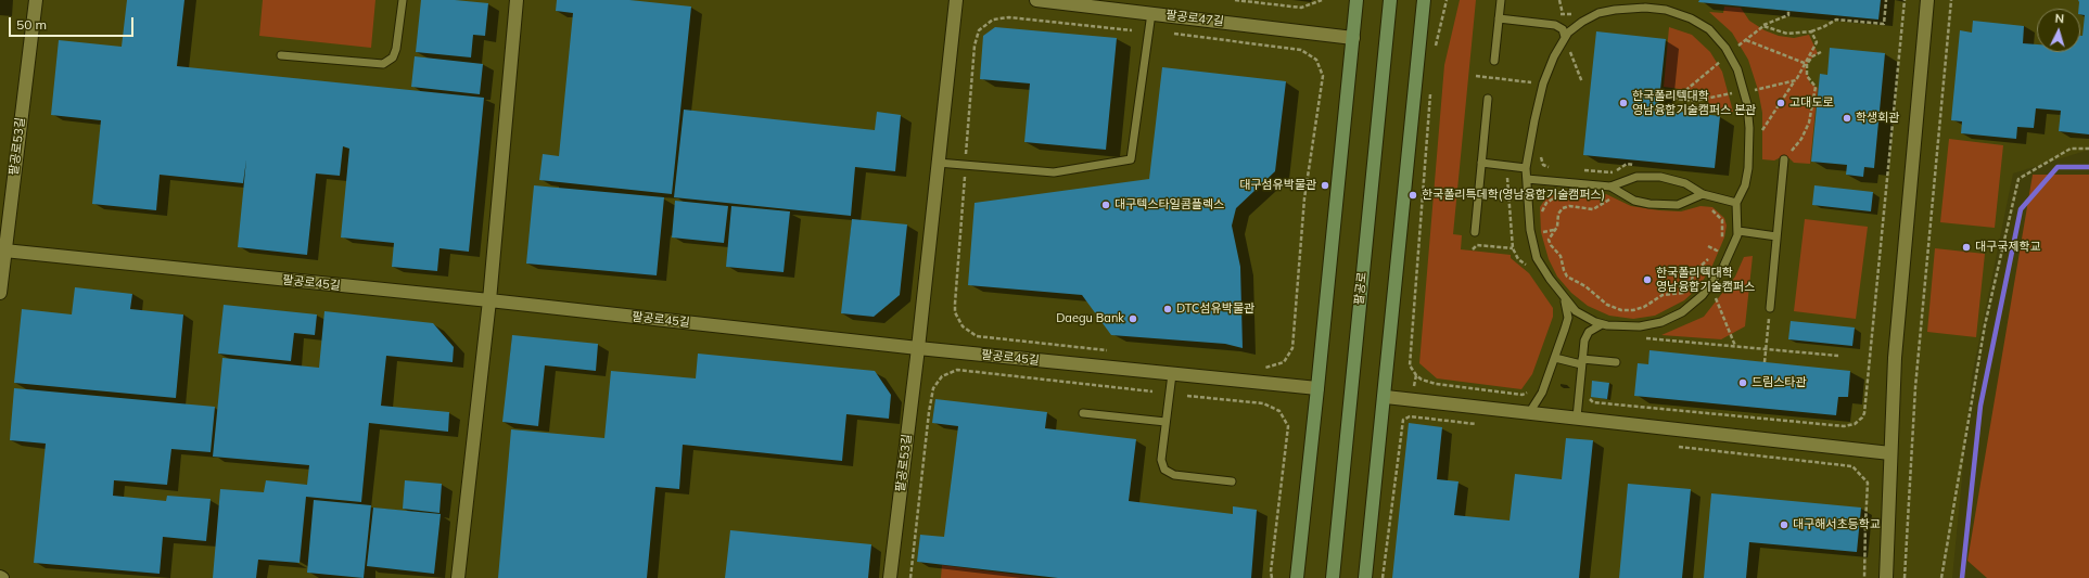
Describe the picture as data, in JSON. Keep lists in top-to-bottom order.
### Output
{
  "streets": {
    "main road": ["팔공로"],
    "street": ["팔공로47길", "팔공로53길", "팔공로45길"]
  },
  "crossings": [
    ["팔공로53길", "팔공로45길"]
  ],
  "places": [
    "한국폴리텍대학 영남융합기술캠퍼스 본관",
    "고대도로",
    "학생회관",
    "대구섬유박물관",
    "한국폴리특데학(영남융합기술캠퍼스)",
    "대구텍스타일콤플렉스",
    "대구국제학교",
    "한국폴리텍대학 영남융합기술캠퍼스",
    "DTC섬유박물관",
    "Daegu Bank",
    "드림스타관",
    "대구해서초등학교"
  ],
  "scale_bar": "50 m",
  "north": "top"
}
